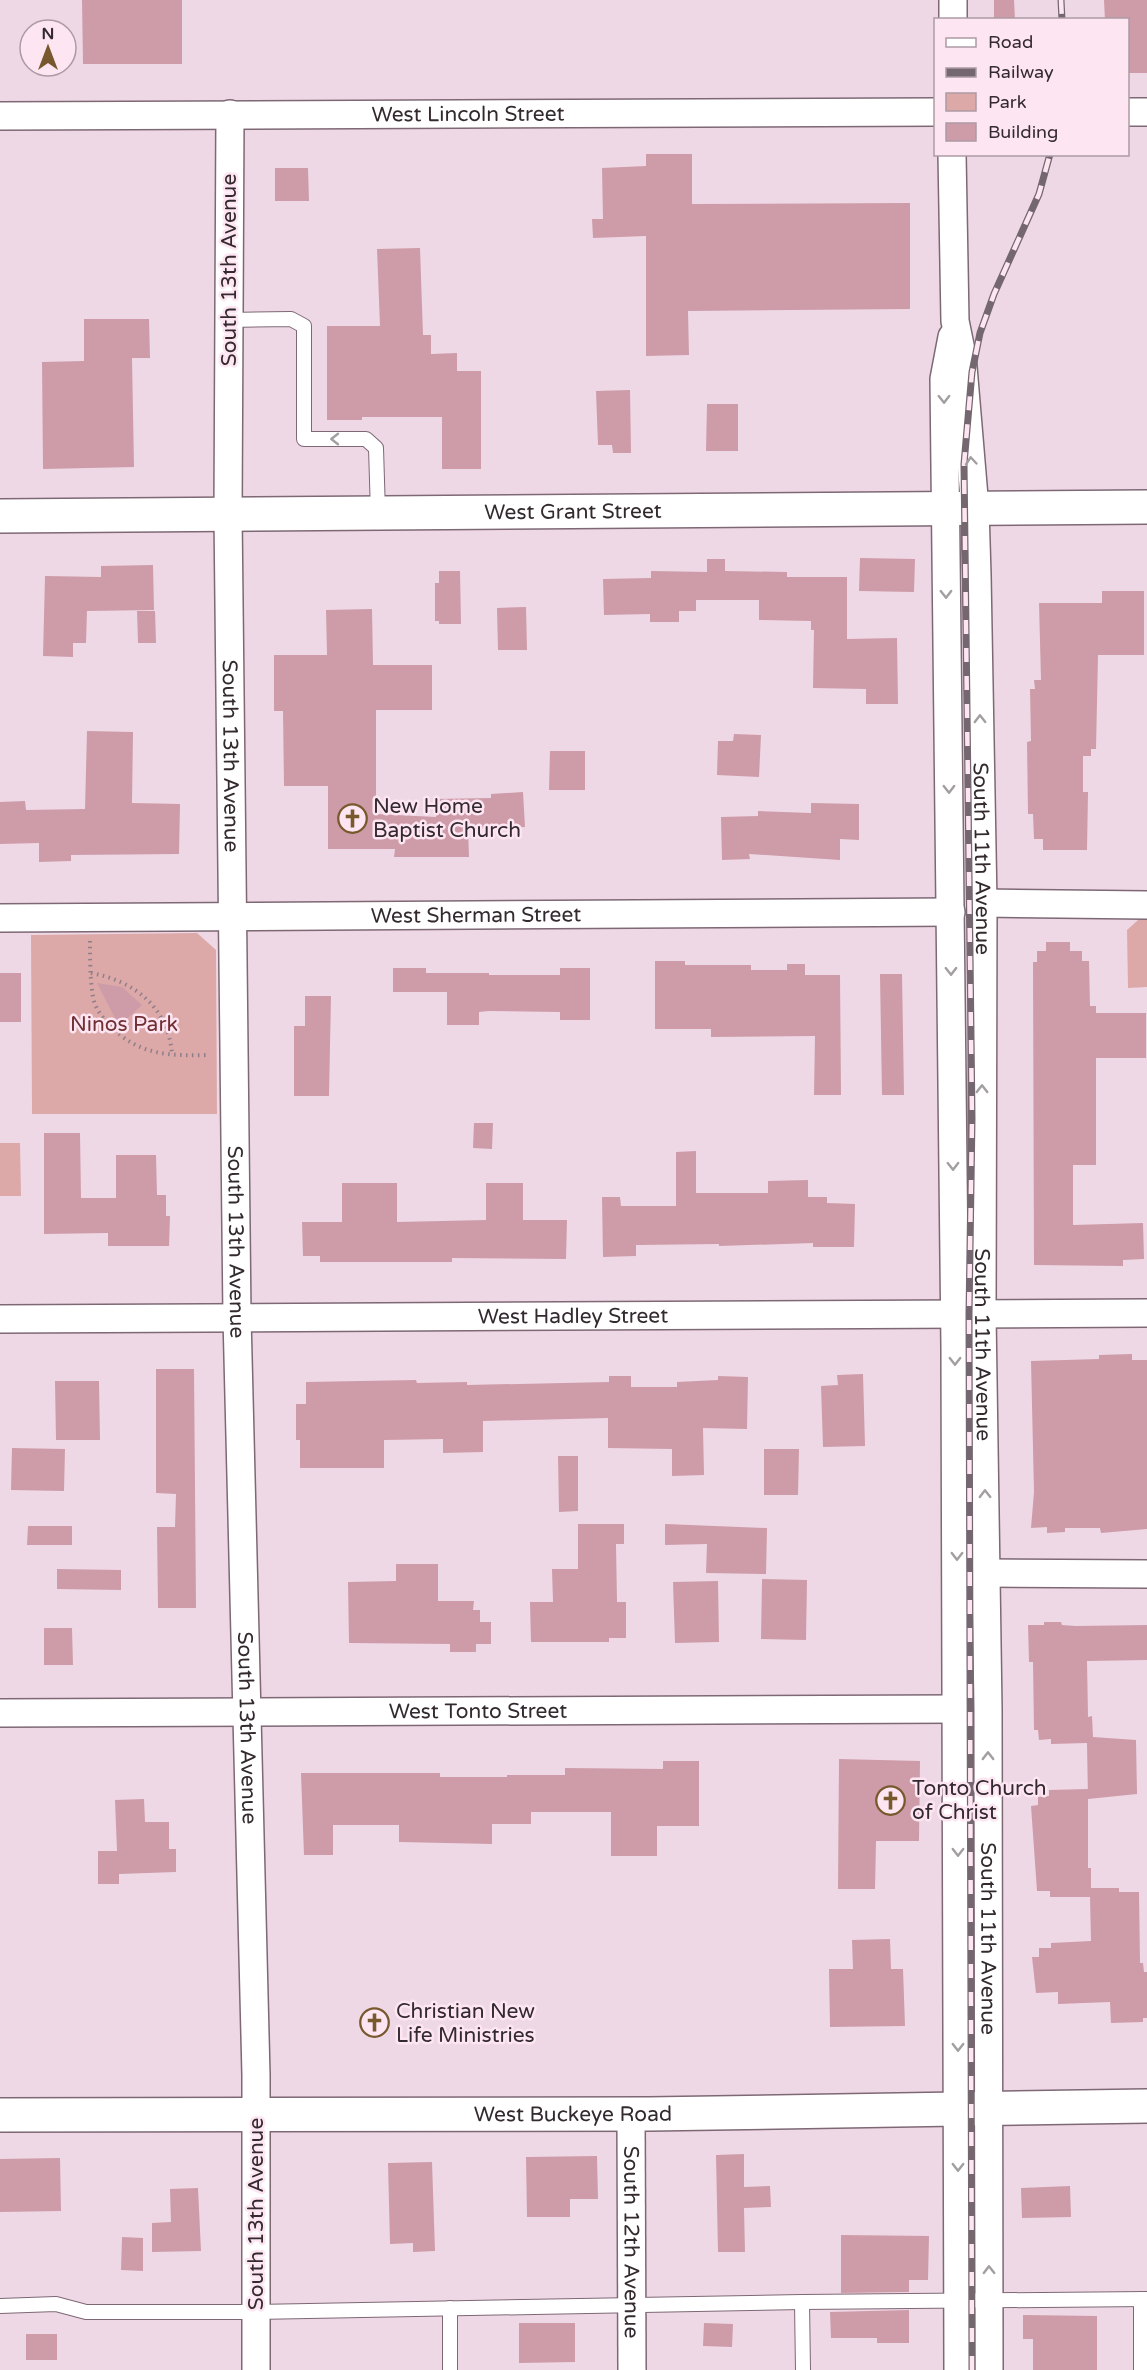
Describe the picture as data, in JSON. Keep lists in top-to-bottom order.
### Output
{
  "streets": {
    "main road": ["West Grant Street", "West Buckeye Road"],
    "street": [
      "West Lincoln Street",
      "South 13th Avenue",
      "South 11th Avenue",
      "West Sherman Street",
      "West Hadley Street",
      "West Tonto Street",
      "South 12th Avenue"
    ]
  },
  "crossings": [
    ["West Lincoln Street", "South 13th Avenue"],
    ["South 13th Avenue", "West Grant Street"],
    ["South 13th Avenue", "West Sherman Street"],
    ["South 13th Avenue", "West Hadley Street"],
    ["South 13th Avenue", "West Tonto Street"],
    ["South 13th Avenue", "West Buckeye Road"],
    ["West Grant Street", "South 11th Avenue"],
    ["South 11th Avenue", "West Sherman Street"],
    ["South 11th Avenue", "West Hadley Street"],
    ["South 11th Avenue", "West Tonto Street"],
    ["South 11th Avenue", "West Buckeye Road"],
    ["West Buckeye Road", "South 12th Avenue"]
  ],
  "parks": ["Ninos Park"],
  "places": {
    "church": ["New Home Baptist Church", "Tonto Church of Christ", "Christian New Life Ministries"]
  },
  "legend": [
    "Road",
    "Railway",
    "Park",
    "Building"
  ],
  "north": "top"
}
